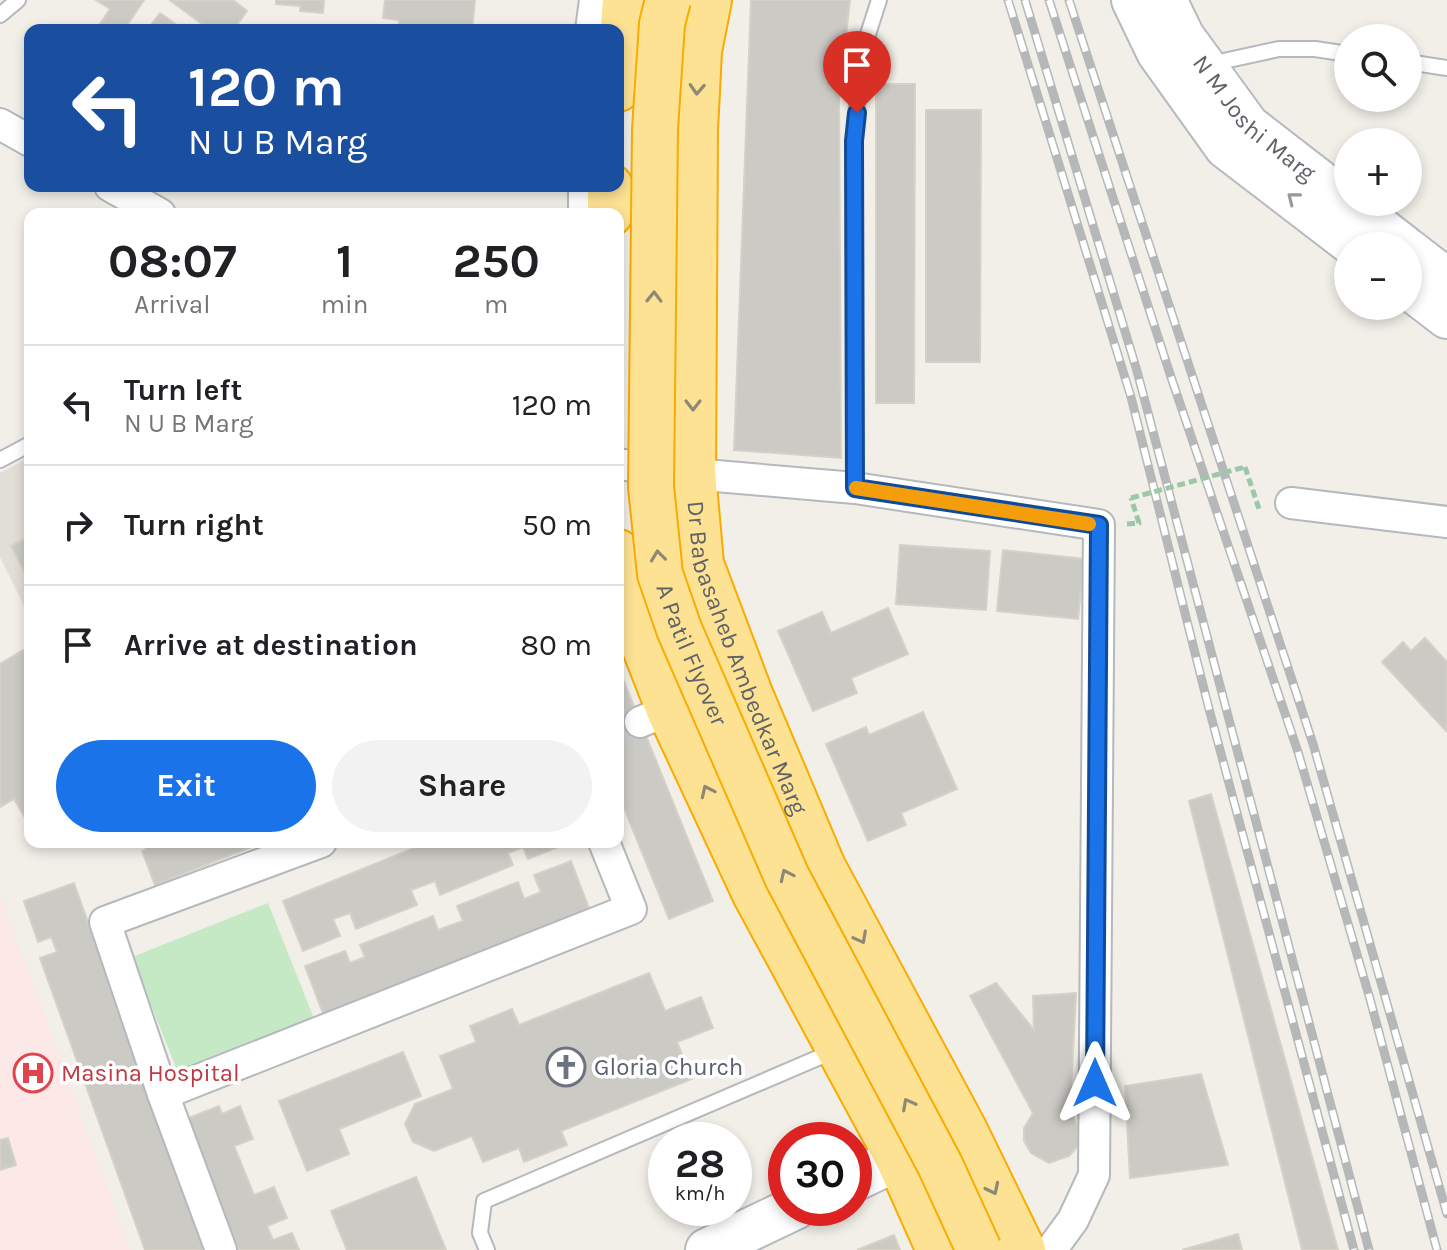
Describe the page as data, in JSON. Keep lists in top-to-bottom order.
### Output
{
  "streets": {
    "highway": ["A Patil Flyover", "Dr Babasaheb Ambedkar Marg"],
    "main road": ["N M Joshi Marg"]
  },
  "crossings": [
    ["A Patil Flyover", "Dr Babasaheb Ambedkar Marg"]
  ],
  "places": {
    "church": ["Gloria Church"],
    "hospital": ["Masina Hospital"]
  },
  "page": {
    "map_buttons": ["+", "−"],
    "turn": ["120 m", "N U B Marg"],
    "eta": [
      "08:07",
      "Arrival",
      "1",
      "min",
      "250",
      "m"
    ],
    "list": [
      {
        "name": "Turn left",
        "note": "N U B Marg",
        "value": "120 m"
      },
      {
        "name": "Turn right",
        "value": "50 m"
      },
      {
        "name": "Arrive at destination",
        "value": "80 m"
      }
    ],
    "buttons": ["Exit", "Share"],
    "speed": "28 km/h",
    "limit": "30"
  }
}
